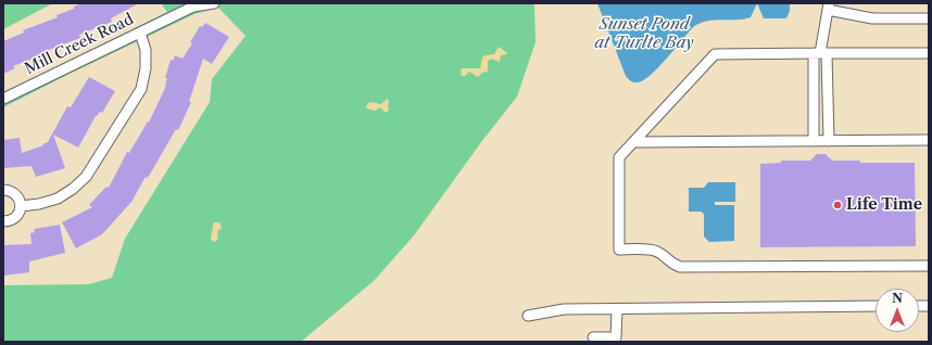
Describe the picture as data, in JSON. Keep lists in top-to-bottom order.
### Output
{
  "streets": {
    "street": ["Mill Creek Road"]
  },
  "water": ["Sunset Pond at Turlte Bay"],
  "places": ["Life Time"],
  "north": "top"
}
